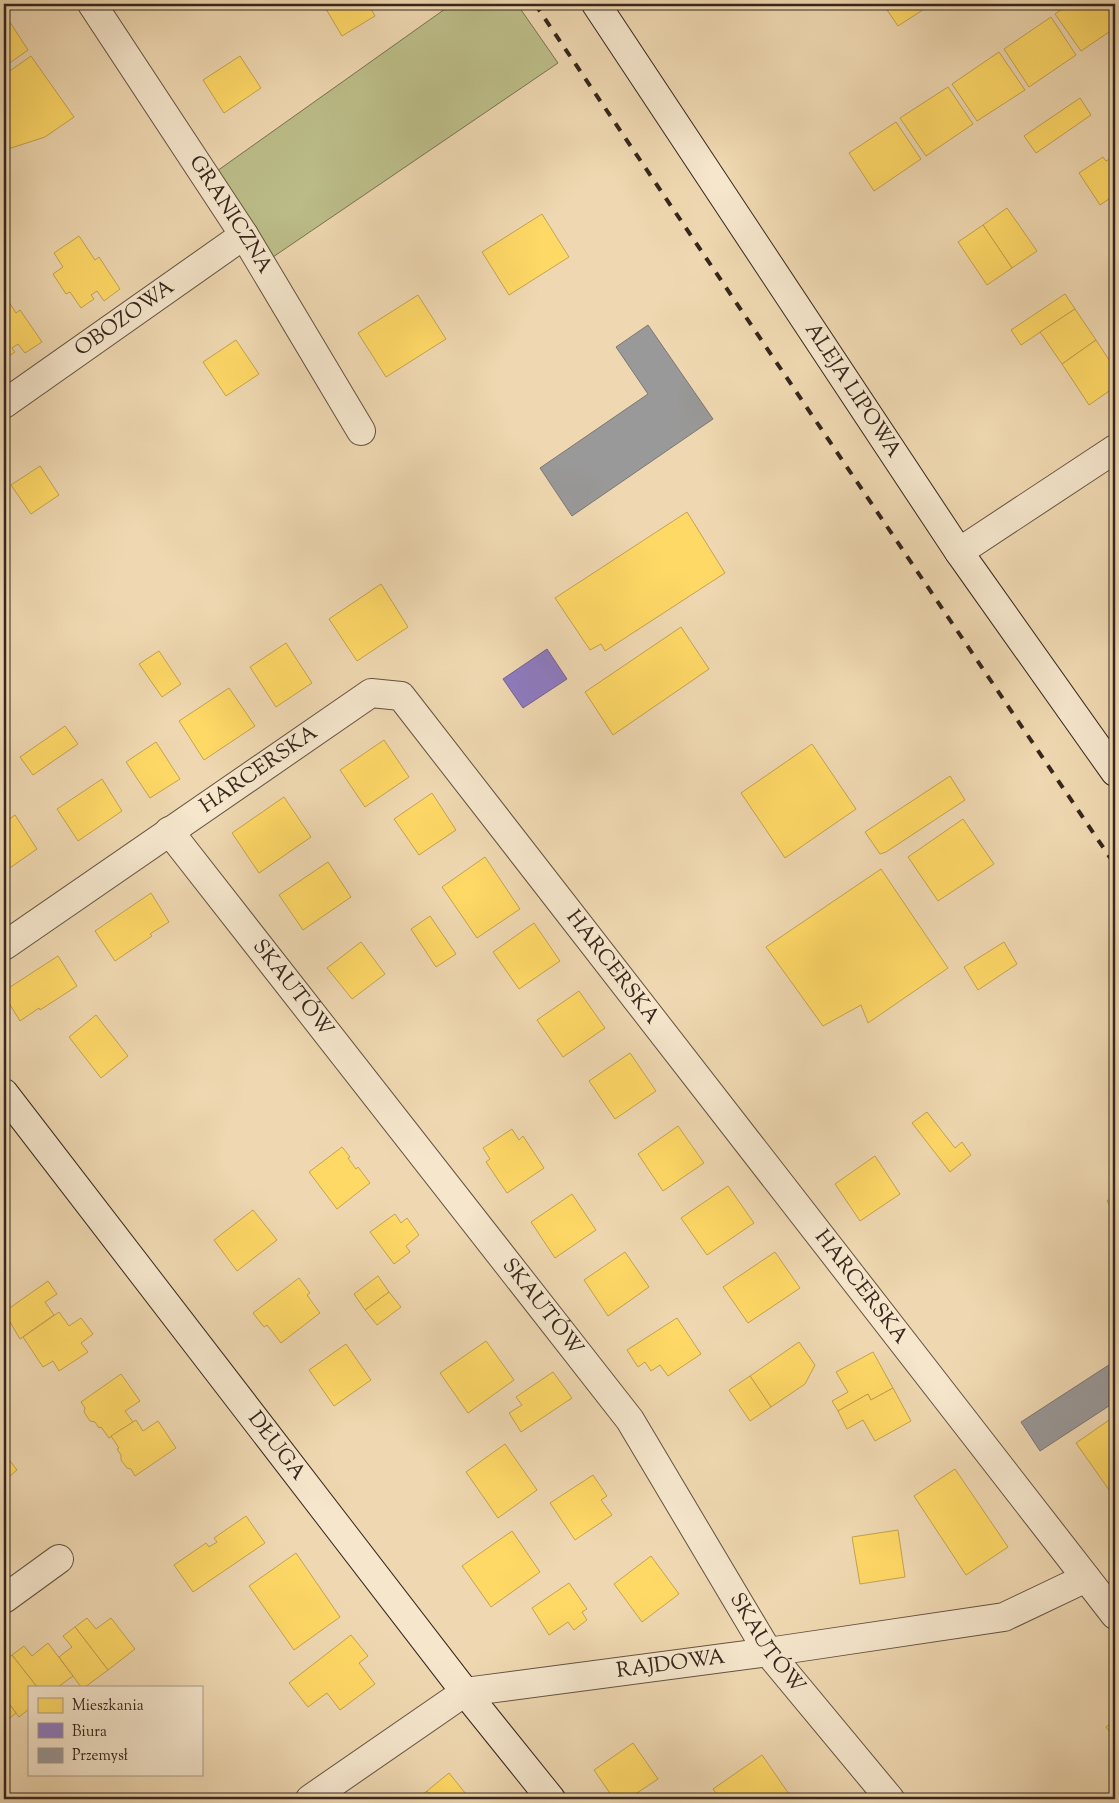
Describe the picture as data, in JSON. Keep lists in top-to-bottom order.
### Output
{
  "streets": {
    "street": [
      "GRANICZNA",
      "OBOZOWA",
      "ALEJA LIPOWA",
      "HARCERSKA",
      "SKAUTÓW",
      "DŁUGA",
      "RAJDOWA"
    ]
  },
  "crossings": [
    ["GRANICZNA", "OBOZOWA"],
    ["HARCERSKA", "SKAUTÓW"],
    ["HARCERSKA", "RAJDOWA"],
    ["SKAUTÓW", "RAJDOWA"],
    ["DŁUGA", "RAJDOWA"]
  ],
  "legend": ["Mieszkania", "Biura", "Przemysł"]
}
